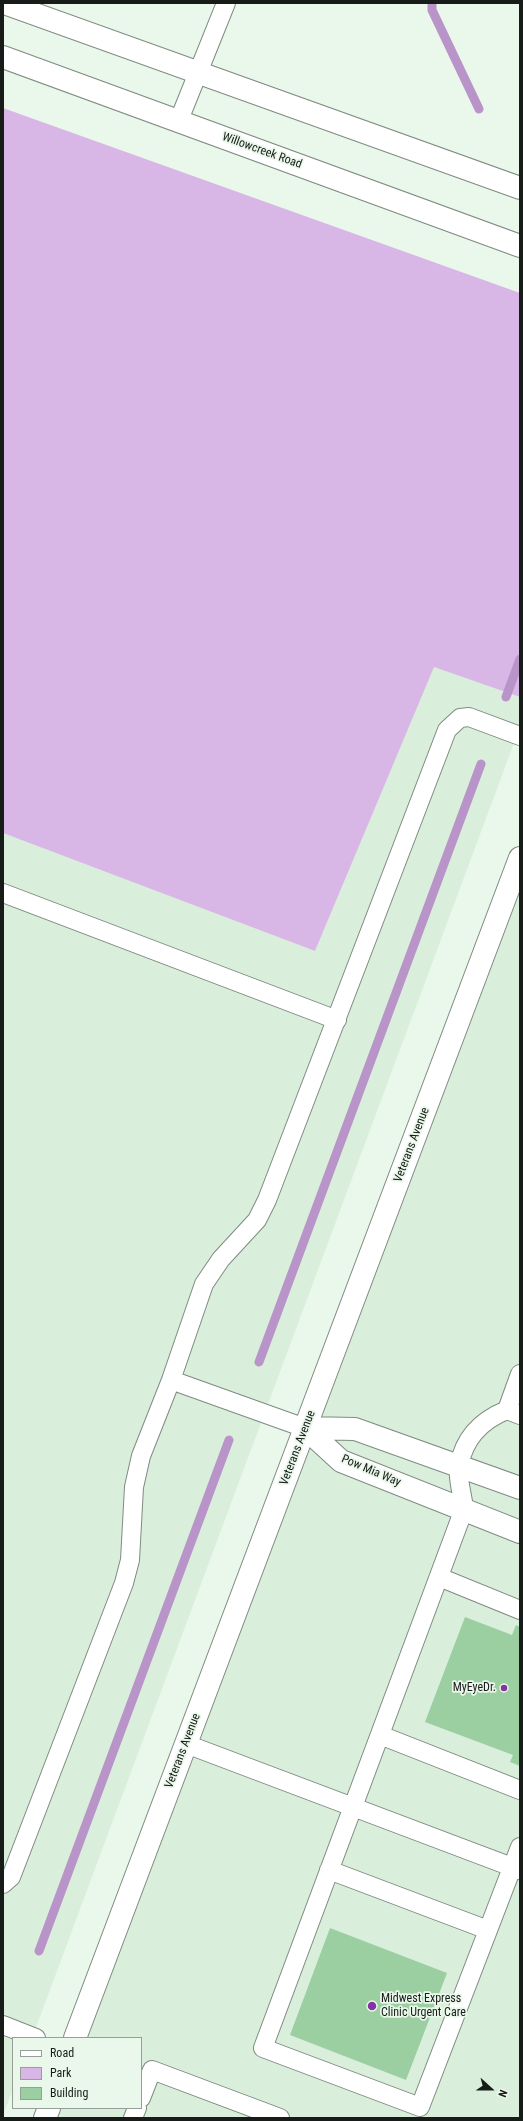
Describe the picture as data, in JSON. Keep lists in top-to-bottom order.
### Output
{
  "streets": {
    "street": ["Willowcreek Road", "Veterans Avenue", "Pow Mia Way"]
  },
  "crossings": [
    ["Veterans Avenue", "Pow Mia Way"]
  ],
  "places": ["MyEyeDr.", "Midwest Express Clinic Urgent Care"],
  "legend": ["Road", "Park", "Building"],
  "north": "right"
}
